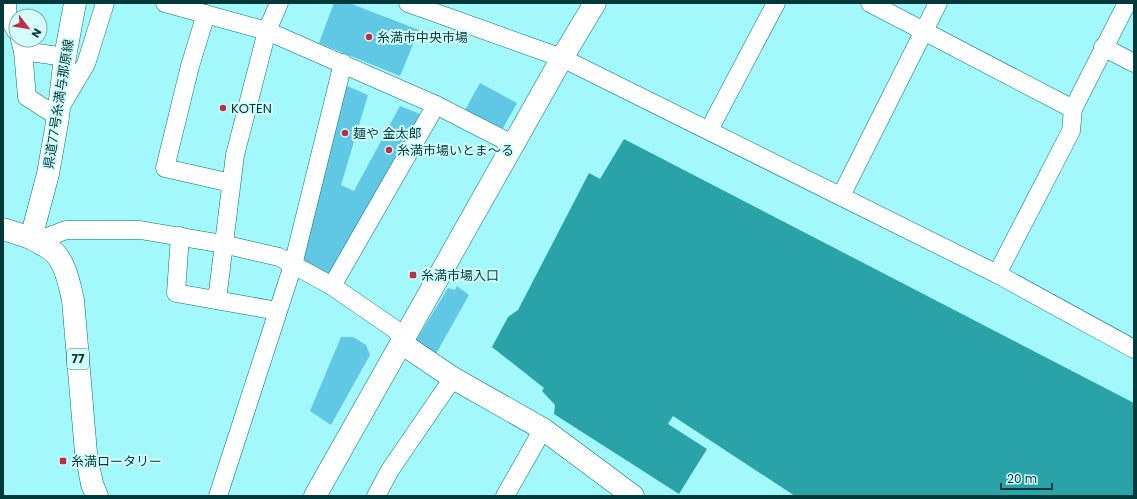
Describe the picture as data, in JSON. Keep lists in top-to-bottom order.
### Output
{
  "streets": {
    "street": ["県道77号糸満与那原線", "77"]
  },
  "crossings": [
    ["県道77号糸満与那原線", "77"]
  ],
  "places": {
    "other": [
      "糸満市中央市場",
      "KOTEN",
      "麺や 金太郎",
      "糸満市場いとま～る"
    ],
    "transit": ["糸満市場入口", "糸満ロータリー"]
  },
  "scale_bar": "20 m",
  "north": "bottom right"
}
